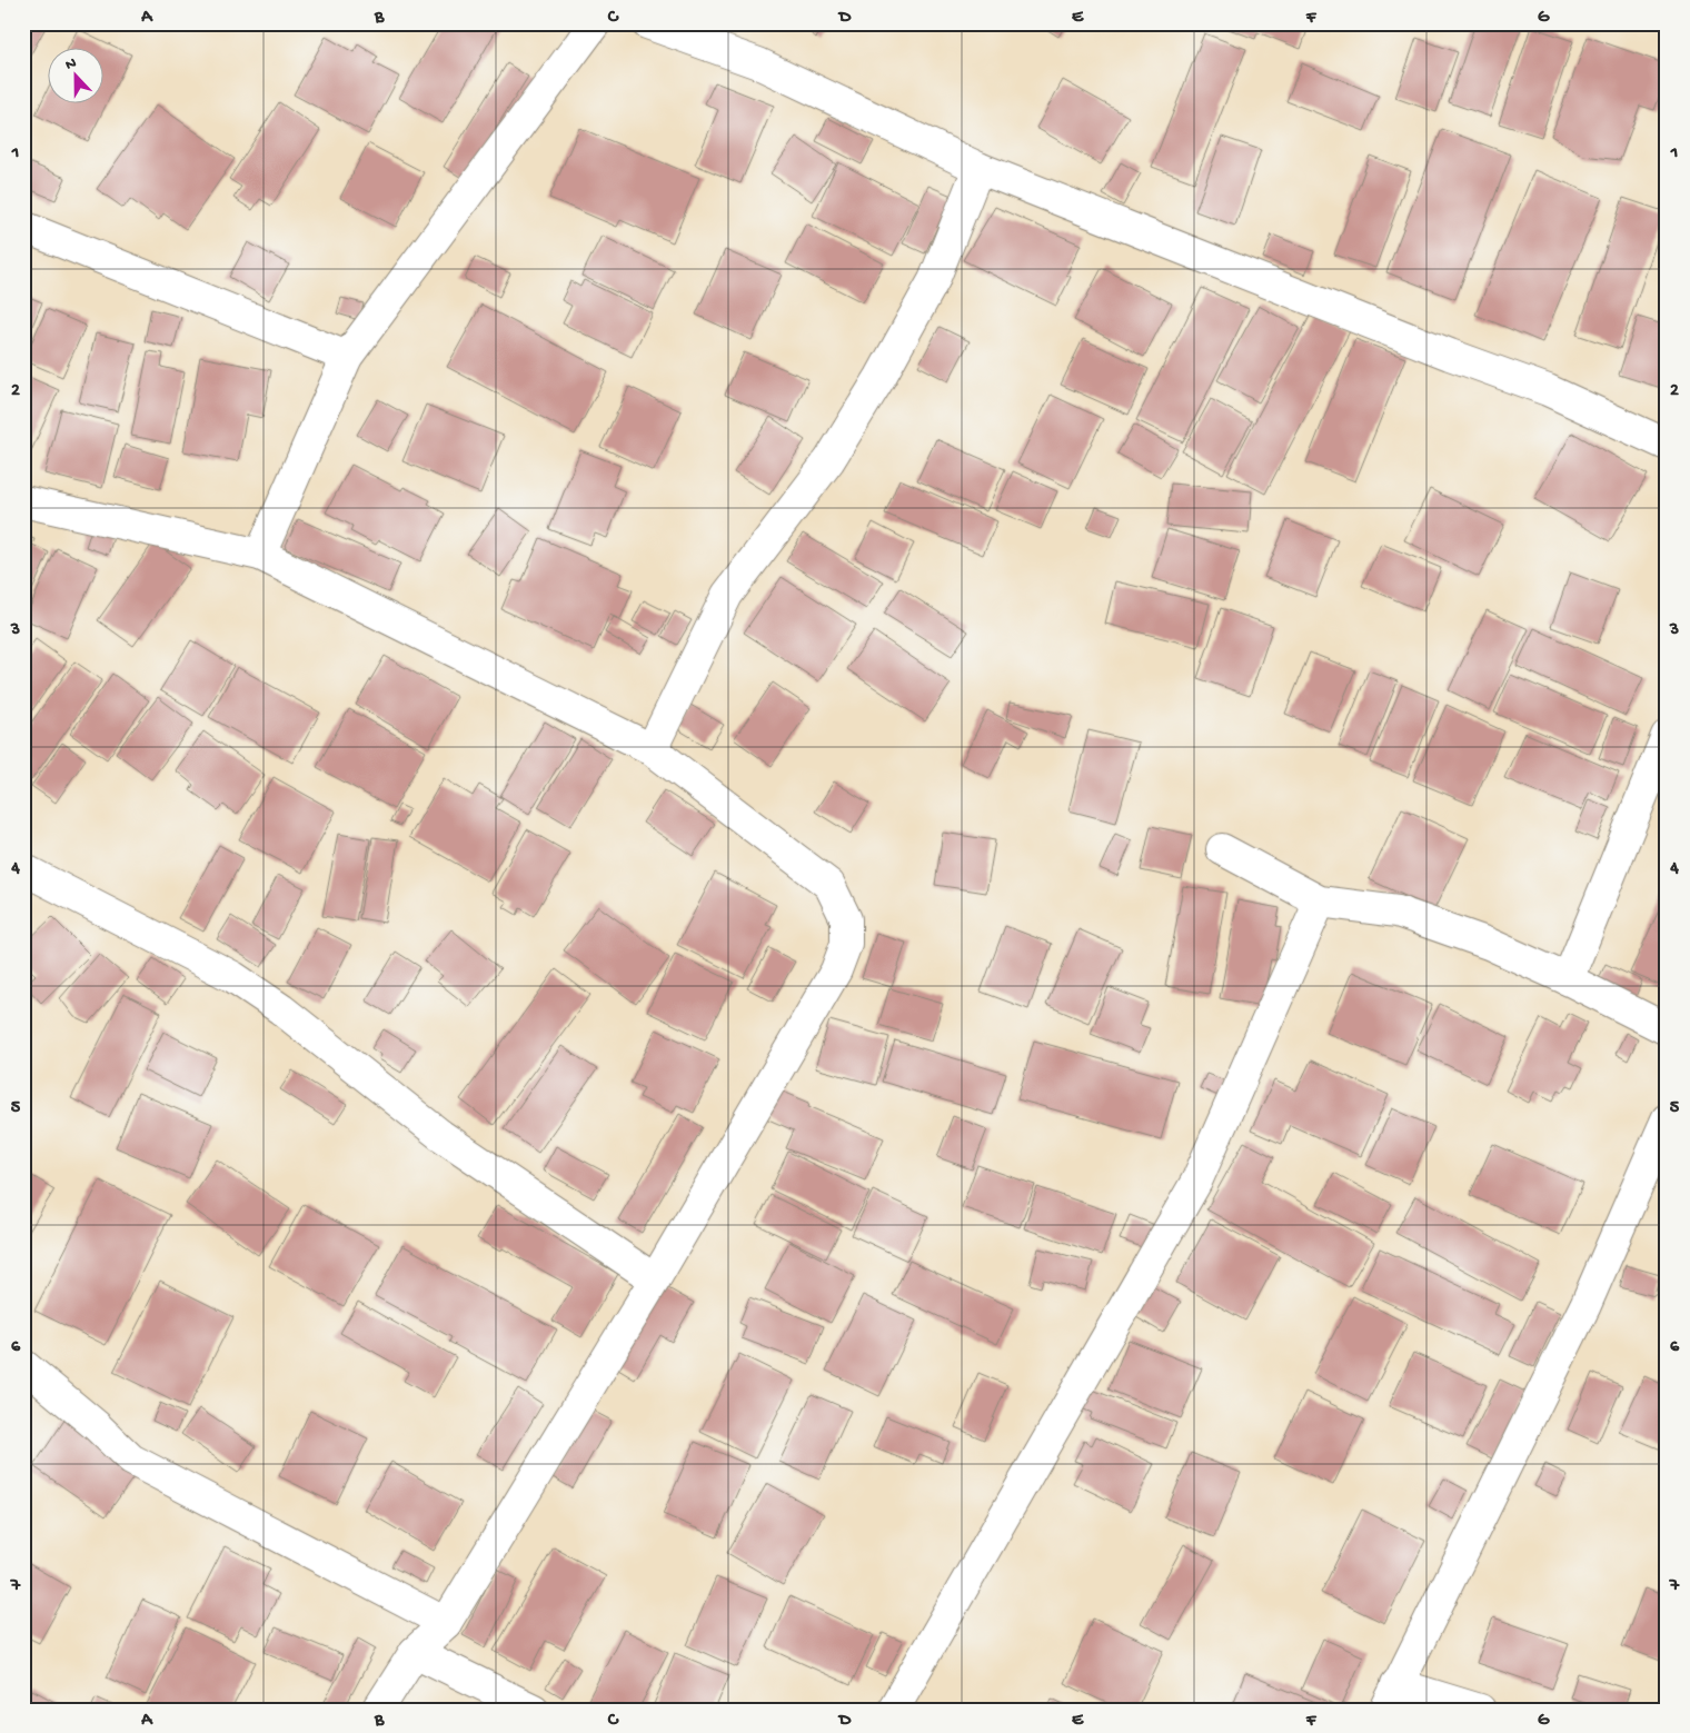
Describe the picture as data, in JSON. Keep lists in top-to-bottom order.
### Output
{
  "north": "top",
  "grid": {
    "columns": [
      "A",
      "B",
      "C",
      "D",
      "E",
      "F",
      "G"
    ],
    "rows": [
      "1",
      "2",
      "3",
      "4",
      "5",
      "6",
      "7"
    ]
  }
}
